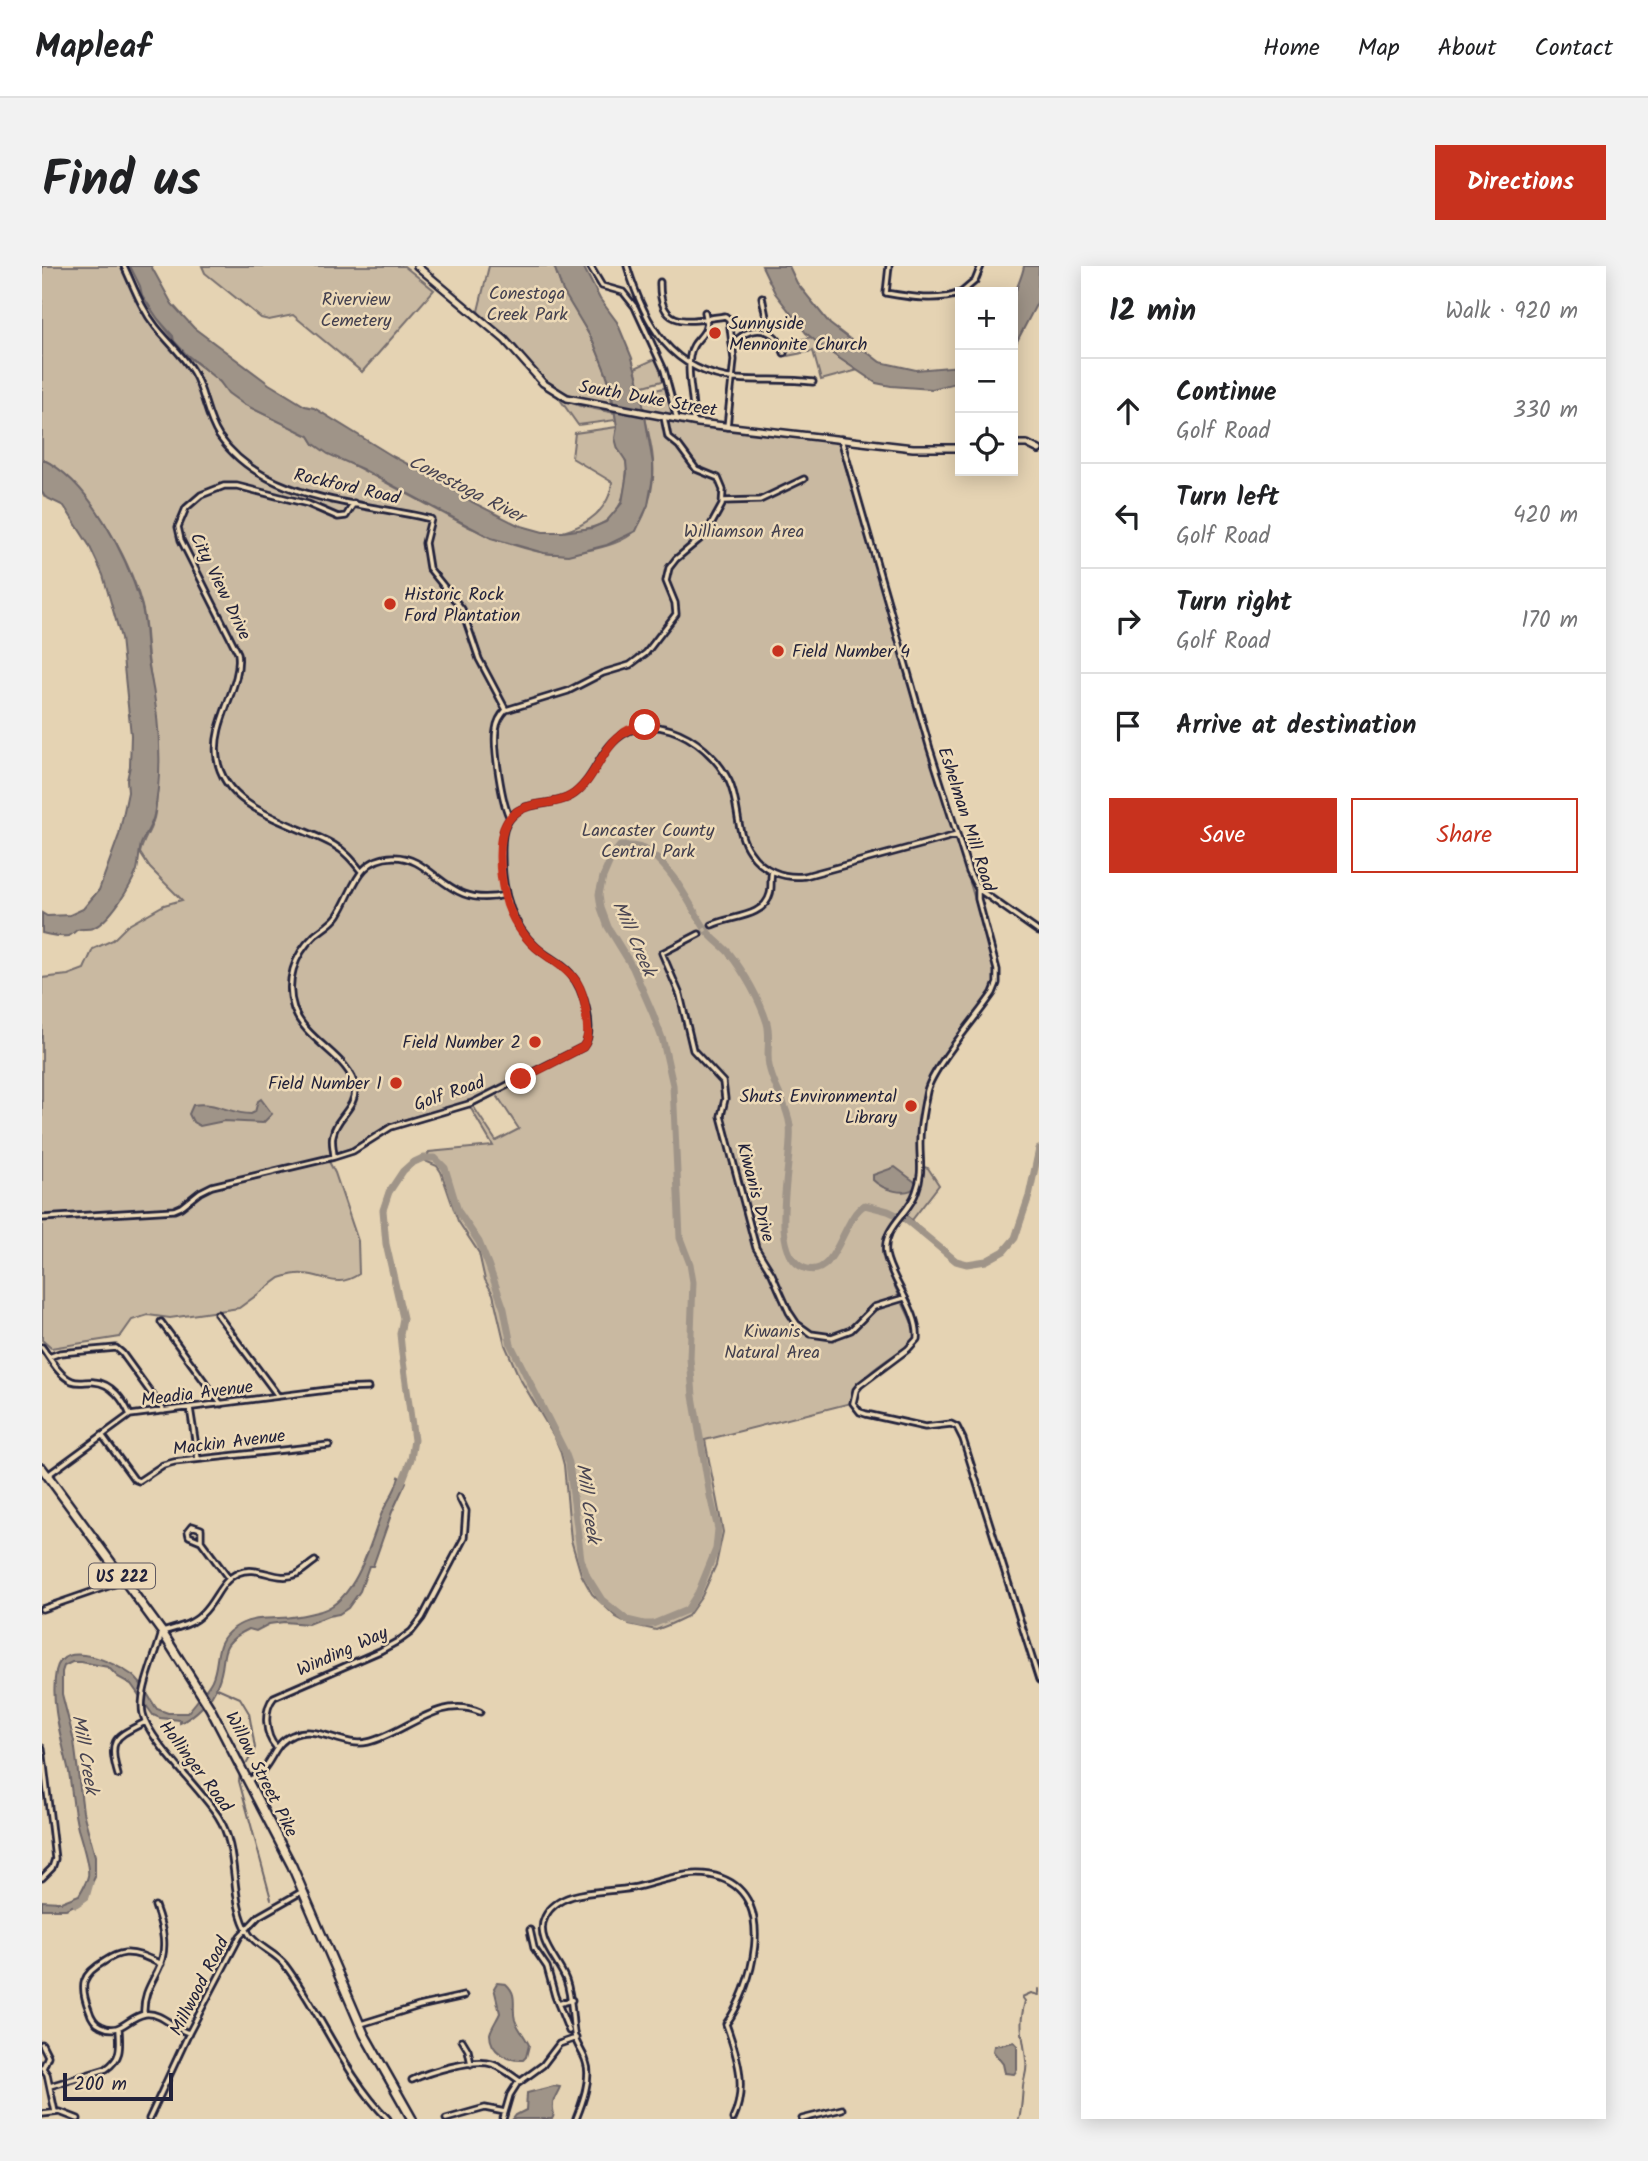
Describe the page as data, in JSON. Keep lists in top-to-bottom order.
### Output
{
  "streets": {
    "highway": ["US 222", "Willow Street Pike"],
    "main road": ["South Duke Street"],
    "street": [
      "Rockford Road",
      "City View Drive",
      "Eshelman Mill Road",
      "Golf Road",
      "Kiwanis Drive",
      "Meadia Avenue",
      "Mackin Avenue",
      "Winding Way",
      "Hollinger Road",
      "Millwood Road"
    ]
  },
  "crossings": [
    ["South Duke Street", "Eshelman Mill Road"],
    ["Rockford Road", "City View Drive"],
    ["Eshelman Mill Road", "Kiwanis Drive"],
    ["Meadia Avenue", "Mackin Avenue"],
    ["Meadia Avenue", "Willow Street Pike"],
    ["Hollinger Road", "Willow Street Pike"],
    ["Hollinger Road", "Millwood Road"],
    ["Willow Street Pike", "Millwood Road"]
  ],
  "water": ["Conestoga River", "Mill Creek"],
  "parks": [
    "Conestoga Creek Park",
    "Riverview Cemetery",
    "Williamson Area",
    "Lancaster County Central Park",
    "Kiwanis Natural Area"
  ],
  "places": [
    "Sunnyside Mennonite Church",
    "Historic Rock Ford Plantation",
    "Field Number 4",
    "Field Number 2",
    "Field Number 1",
    "Shuts Environmental Library"
  ],
  "scale_bar": "200 m",
  "page": {
    "header": "Mapleaf",
    "nav": [
      "Home",
      "Map",
      "About",
      "Contact"
    ],
    "title": "Find us",
    "buttons": [
      "Directions",
      ["Save", "Share"]
    ],
    "heading": ["12 min", "Walk · 920 m"],
    "map_buttons": ["+", "−"],
    "list": [
      ["Continue", "Golf Road", "330 m"],
      ["Turn left", "Golf Road", "420 m"],
      ["Turn right", "Golf Road", "170 m"],
      "Arrive at destination"
    ],
    "scale": "200 m"
  }
}
